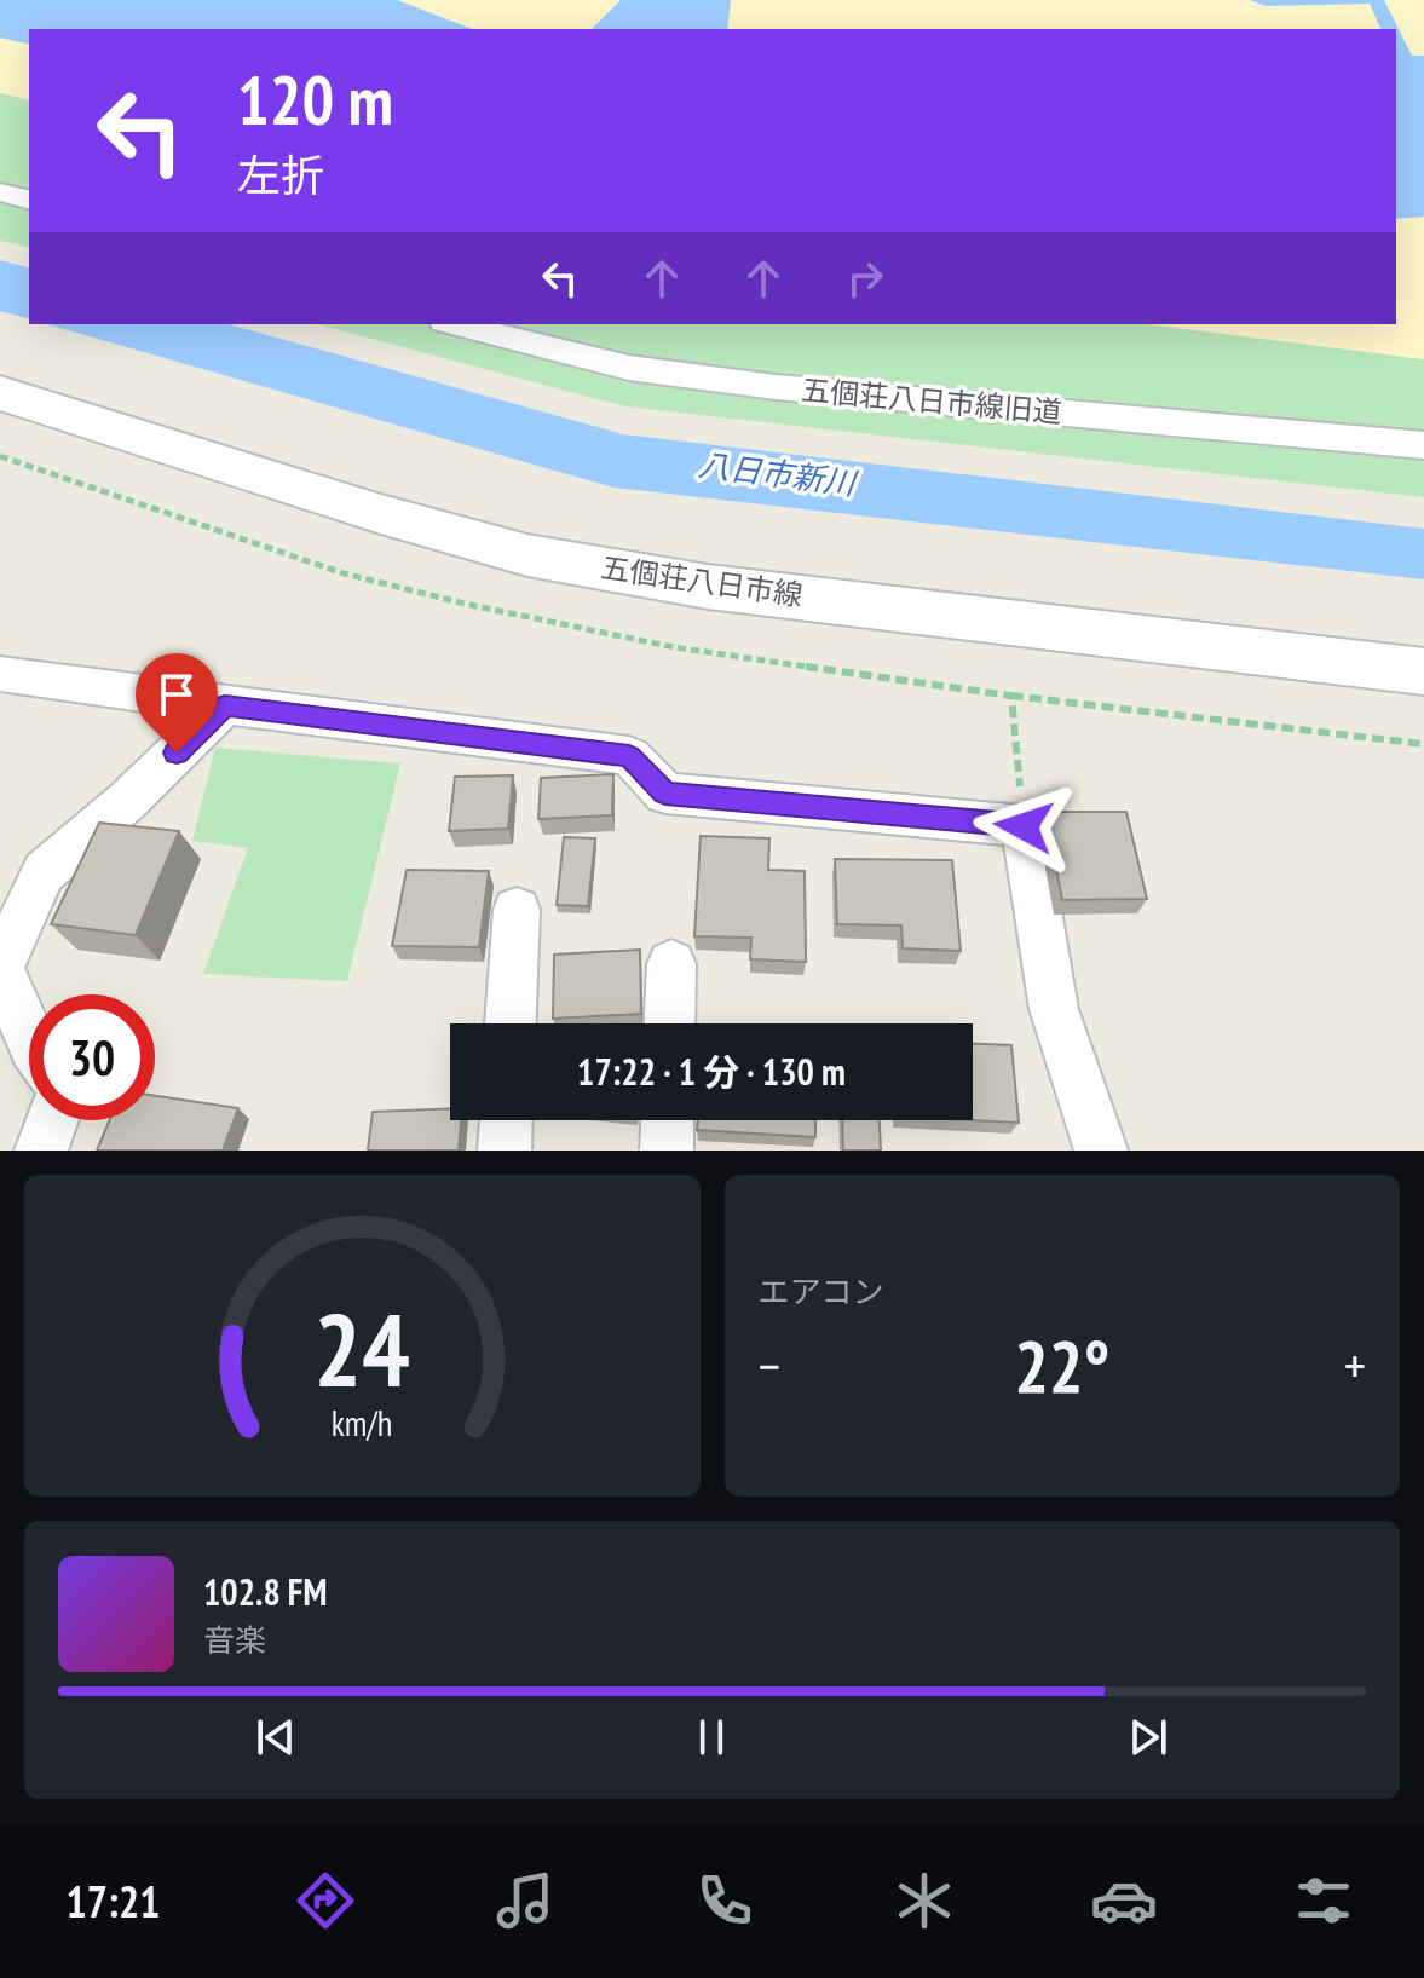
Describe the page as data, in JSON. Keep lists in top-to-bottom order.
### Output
{
  "streets": {
    "main road": ["五個荘八日市線"],
    "street": ["五個荘八日市線旧道"]
  },
  "water": ["八日市新川"],
  "page": {
    "turn": ["120 m", "左折"],
    "limit": "30",
    "trip": "17:22 · 1 分 · 130 m",
    "tile": "エアコン",
    "heat": ["−", "22°", "+"],
    "song": ["102.8 FM", "音楽"],
    "tabs": "17:21",
    "gauge": ["24", "km/h"]
  }
}
